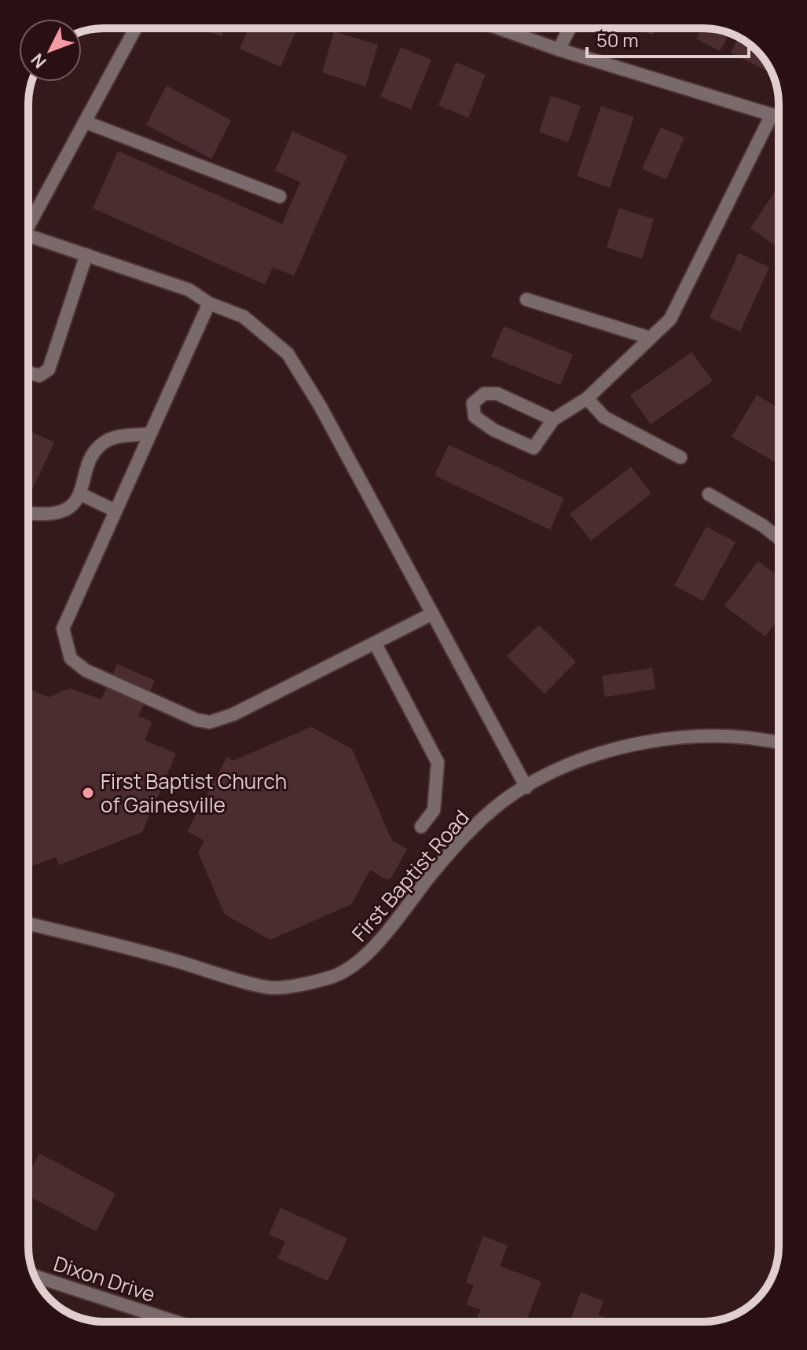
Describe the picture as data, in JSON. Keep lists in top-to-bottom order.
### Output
{
  "streets": {
    "street": ["First Baptist Road", "Dixon Drive"]
  },
  "places": ["First Baptist Church of Gainesville"],
  "scale_bar": "50 m",
  "north": "bottom left"
}
